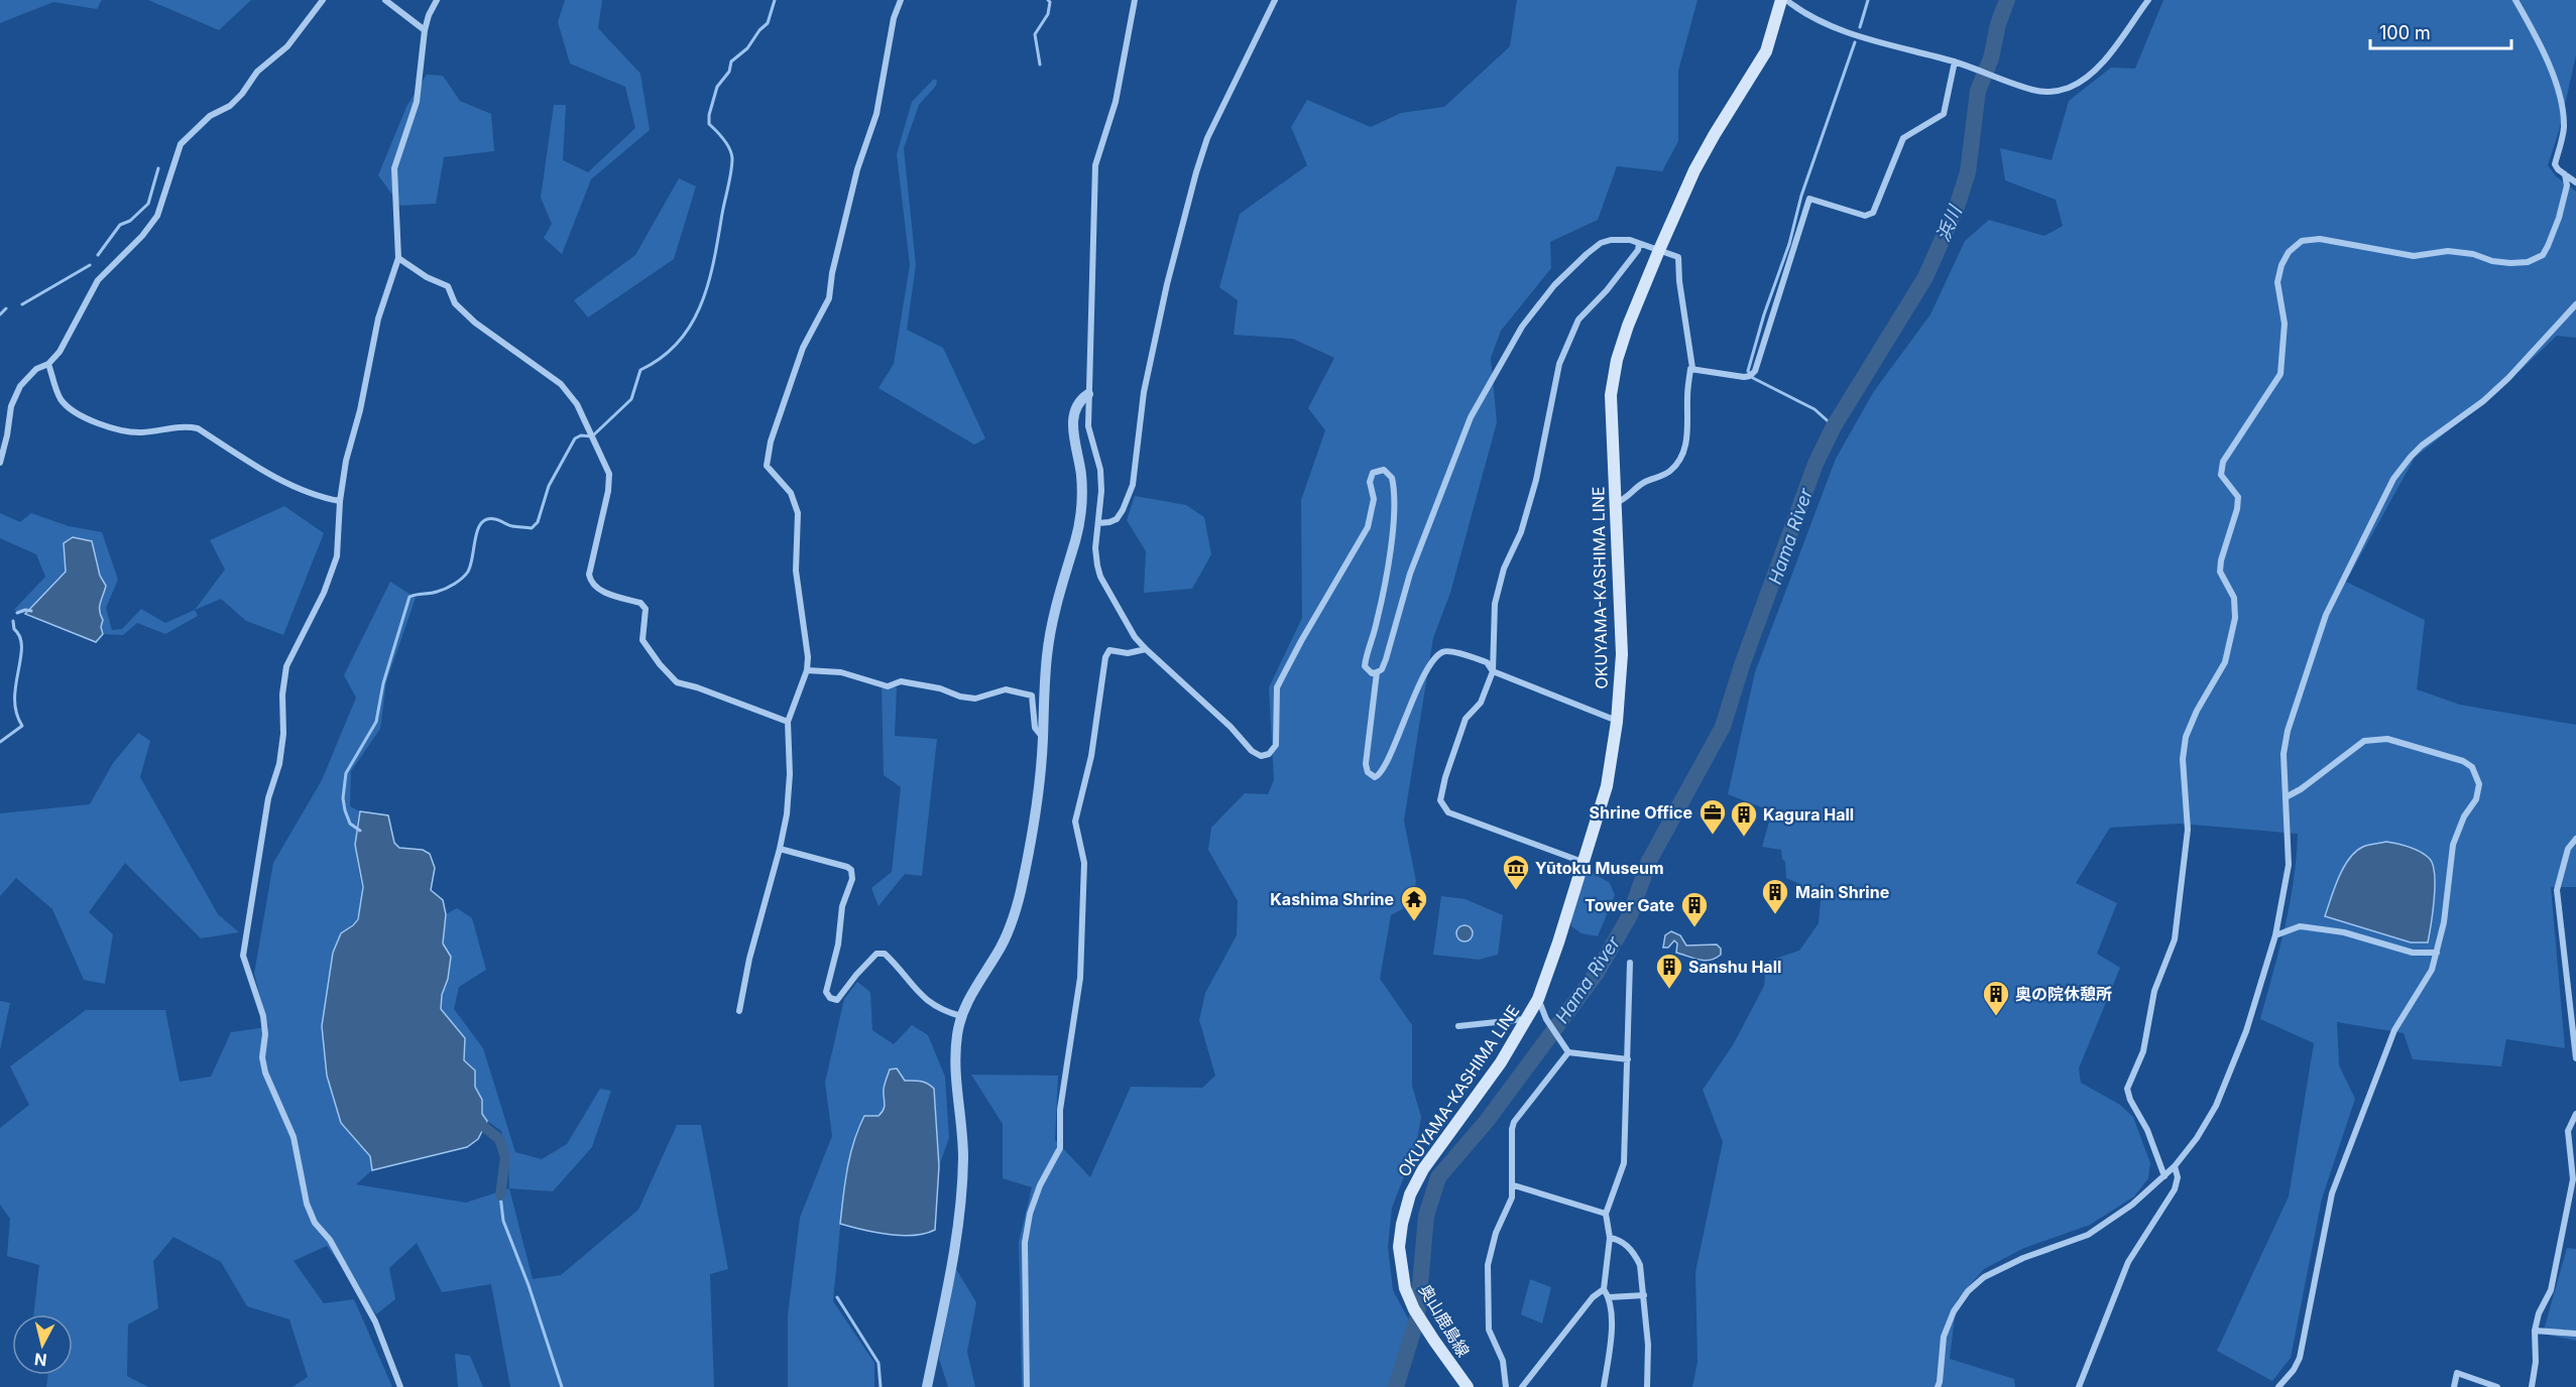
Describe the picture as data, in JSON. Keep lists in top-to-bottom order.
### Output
{
  "streets": {
    "main road": ["OKUYAMA-KASHIMA LINE", "奥山鹿島線"]
  },
  "crossings": [
    ["OKUYAMA-KASHIMA LINE", "奥山鹿島線"]
  ],
  "water": ["浜川", "Hama River"],
  "places": {
    "office": ["Shrine Office"],
    "building": [
      "Kagura Hall",
      "Main Shrine",
      "Tower Gate",
      "Sanshu Hall",
      "奥の院休憩所"
    ],
    "museum": ["Yūtoku Museum"],
    "temple": ["Kashima Shrine"]
  },
  "scale_bar": "100 m",
  "north": "bottom"
}
